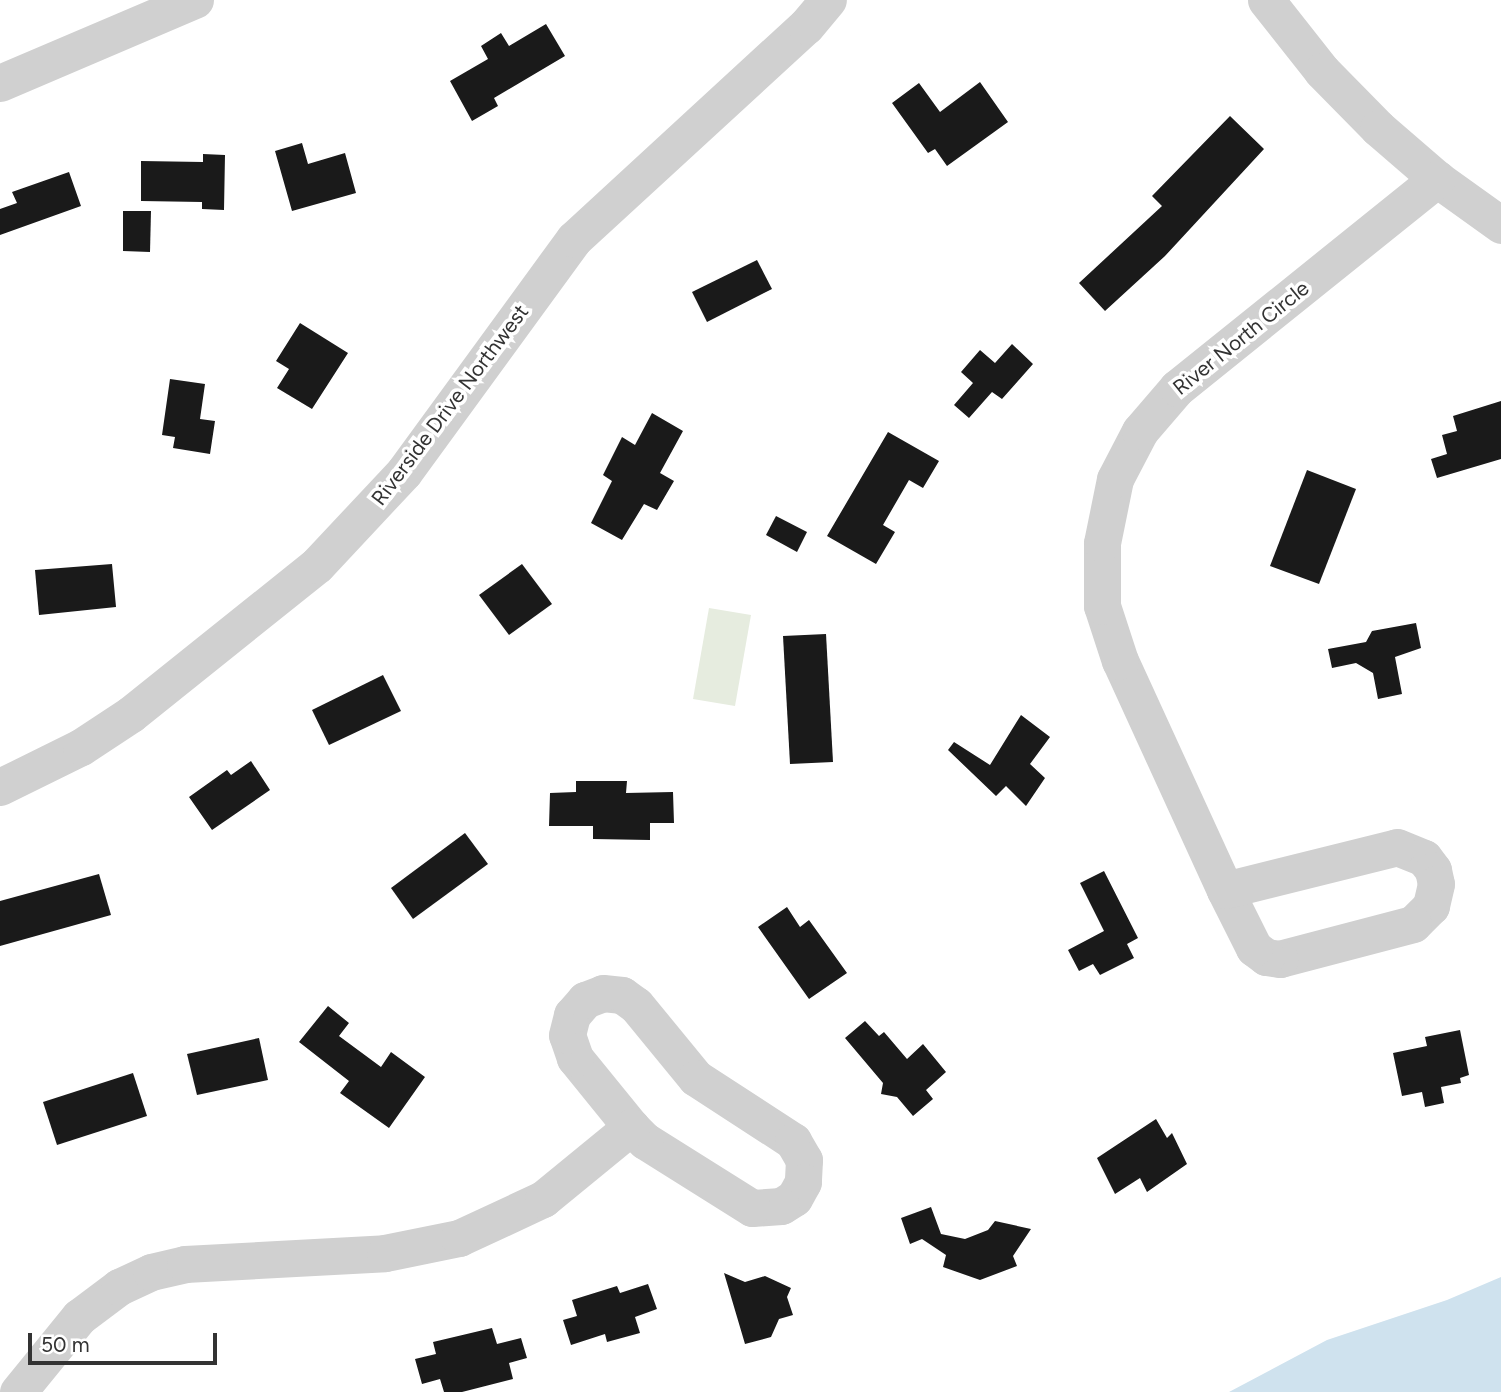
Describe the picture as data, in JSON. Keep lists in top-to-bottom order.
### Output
{
  "streets": {
    "street": ["River North Circle", "Riverside Drive Northwest"]
  },
  "scale_bar": "50 m"
}
